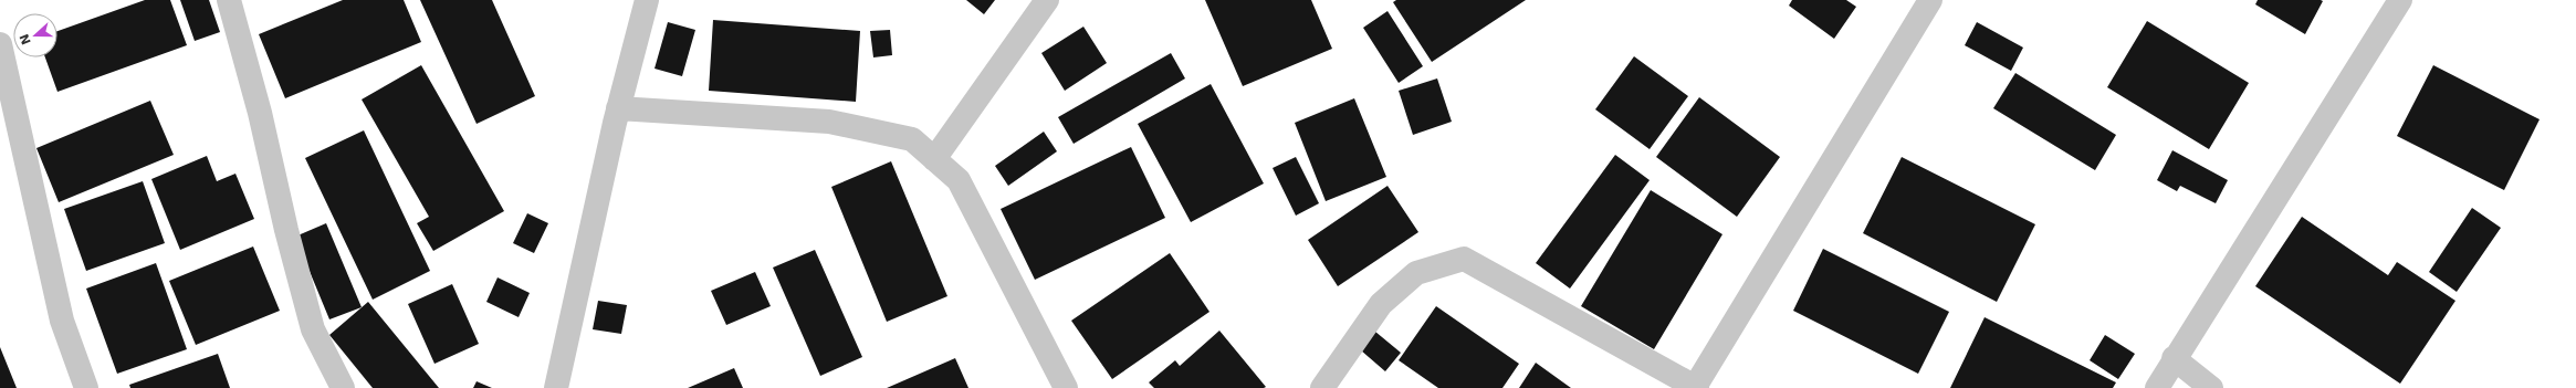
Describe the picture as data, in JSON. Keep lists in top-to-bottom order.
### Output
{
  "north": "left"
}
